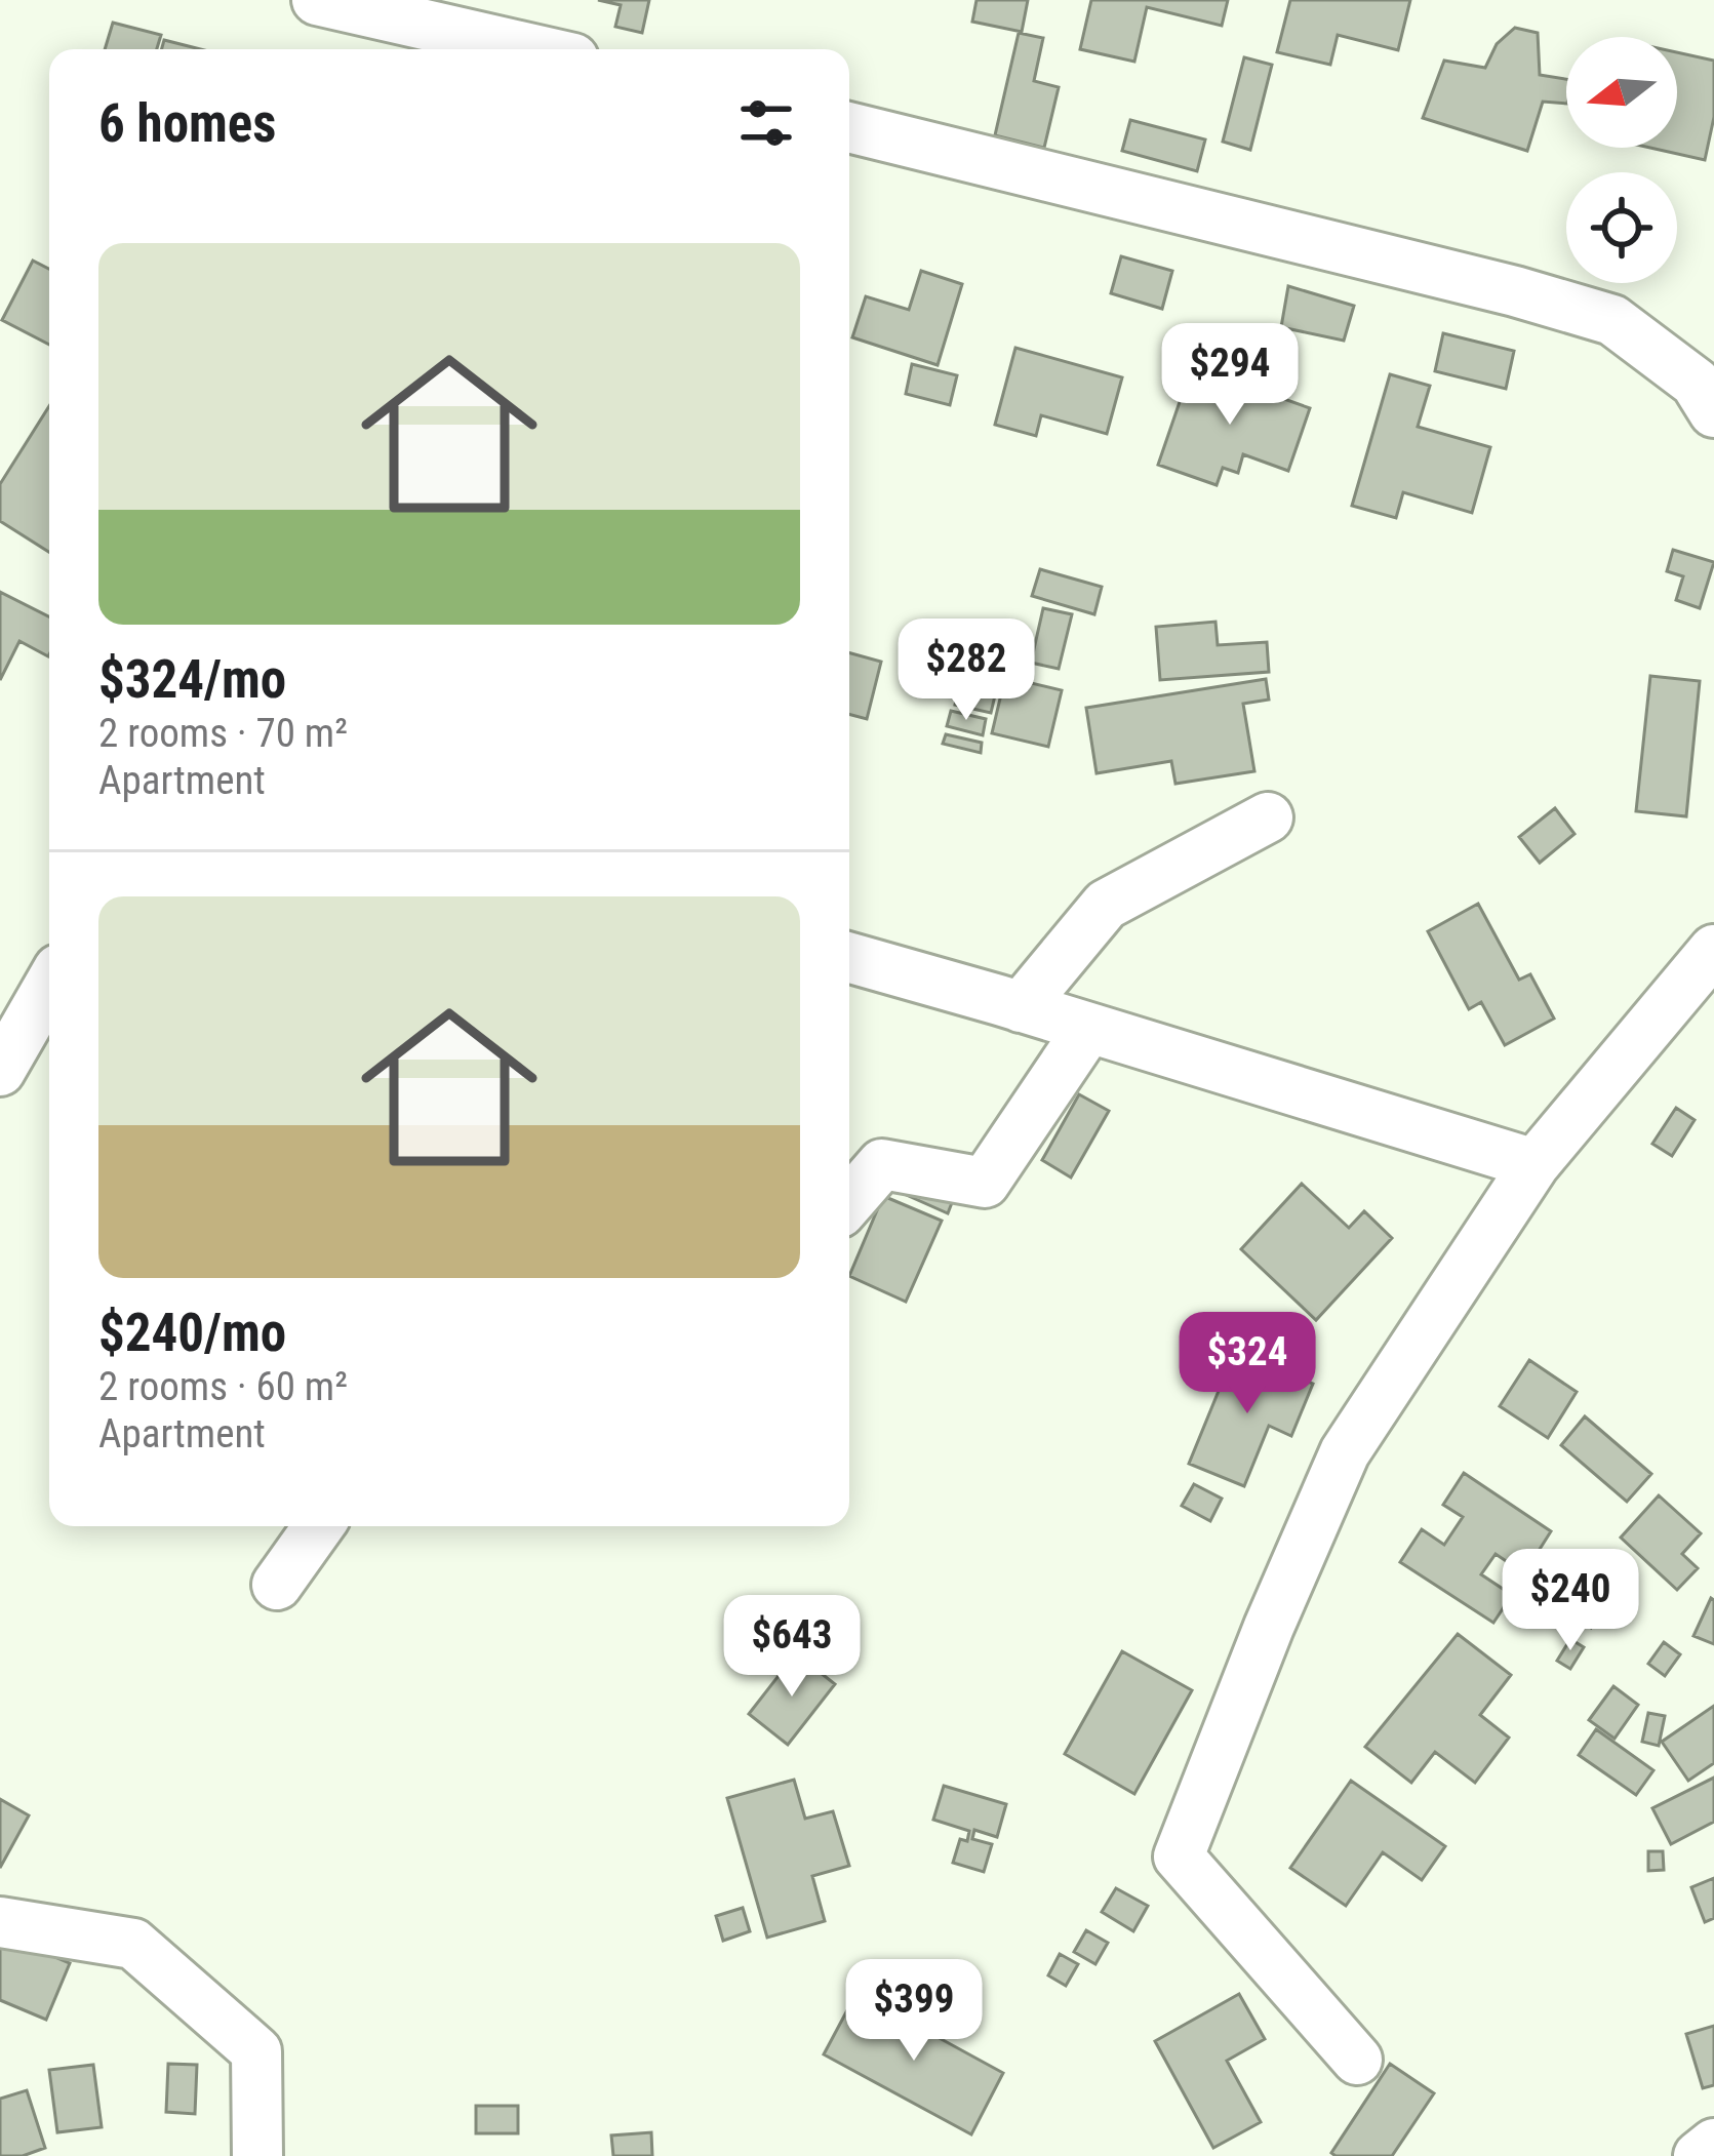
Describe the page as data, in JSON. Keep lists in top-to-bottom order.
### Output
{
  "north": "left",
  "page": {
    "heading": "6 homes",
    "list": [
      {
        "name": "$324/mo",
        "note": "2 rooms · 70 m² · Apartment"
      },
      {
        "name": "$240/mo",
        "note": "2 rooms · 60 m² · Apartment"
      }
    ],
    "price": [
      "$294",
      "$282",
      "$324",
      "$240",
      "$643",
      "$399"
    ]
  }
}
